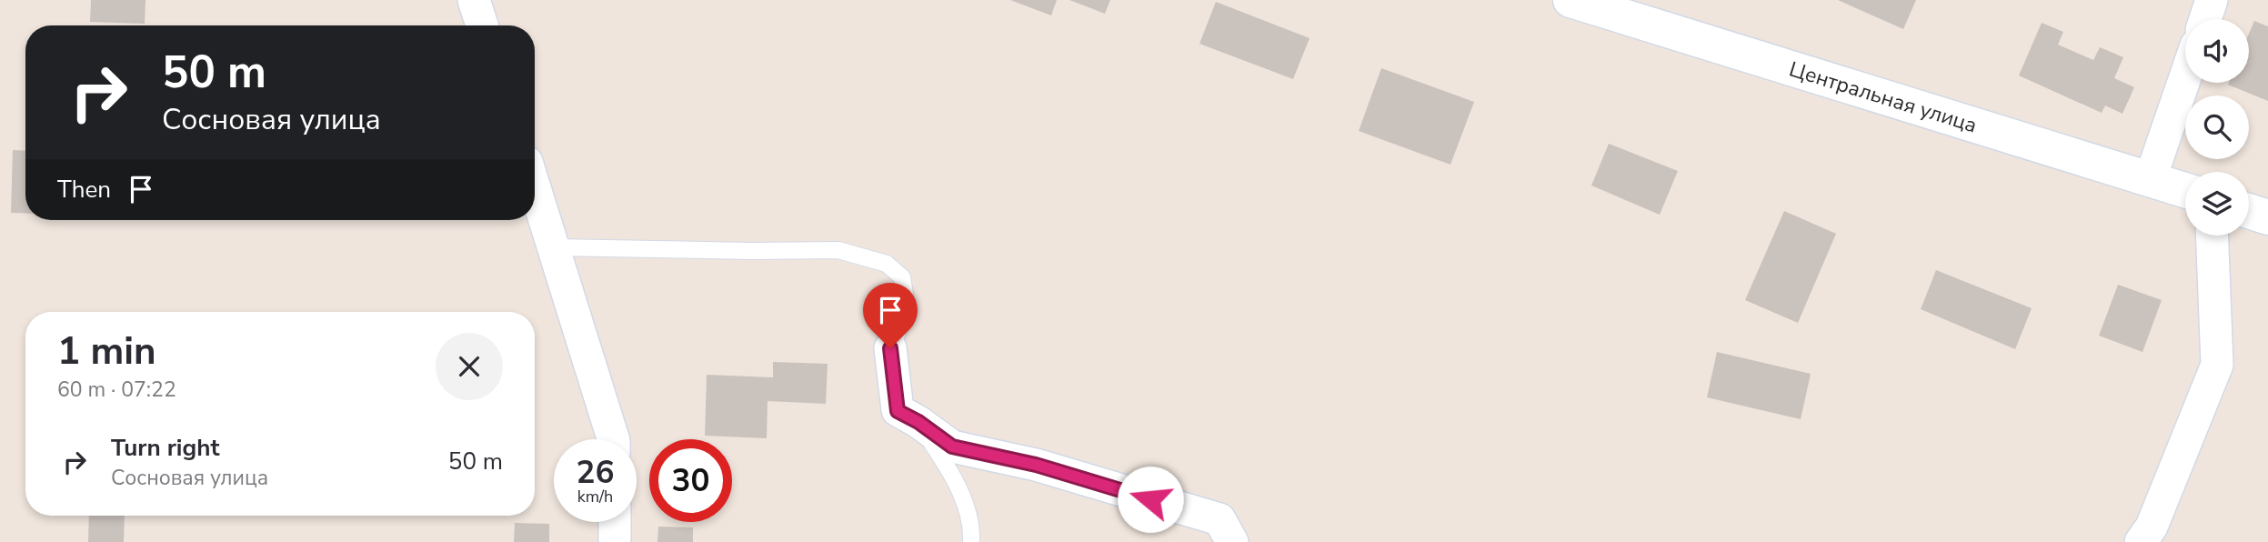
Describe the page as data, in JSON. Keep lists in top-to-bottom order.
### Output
{
  "streets": {
    "street": ["Центральная улица"]
  },
  "page": {
    "turn": ["50 m", "Сосновая улица"],
    "then": "Then",
    "heading": ["1 min", "60 m · 07:22"],
    "list": [
      {
        "name": "Turn right",
        "note": "Сосновая улица",
        "value": "50 m"
      }
    ],
    "speed": "26 km/h",
    "limit": "30"
  }
}
